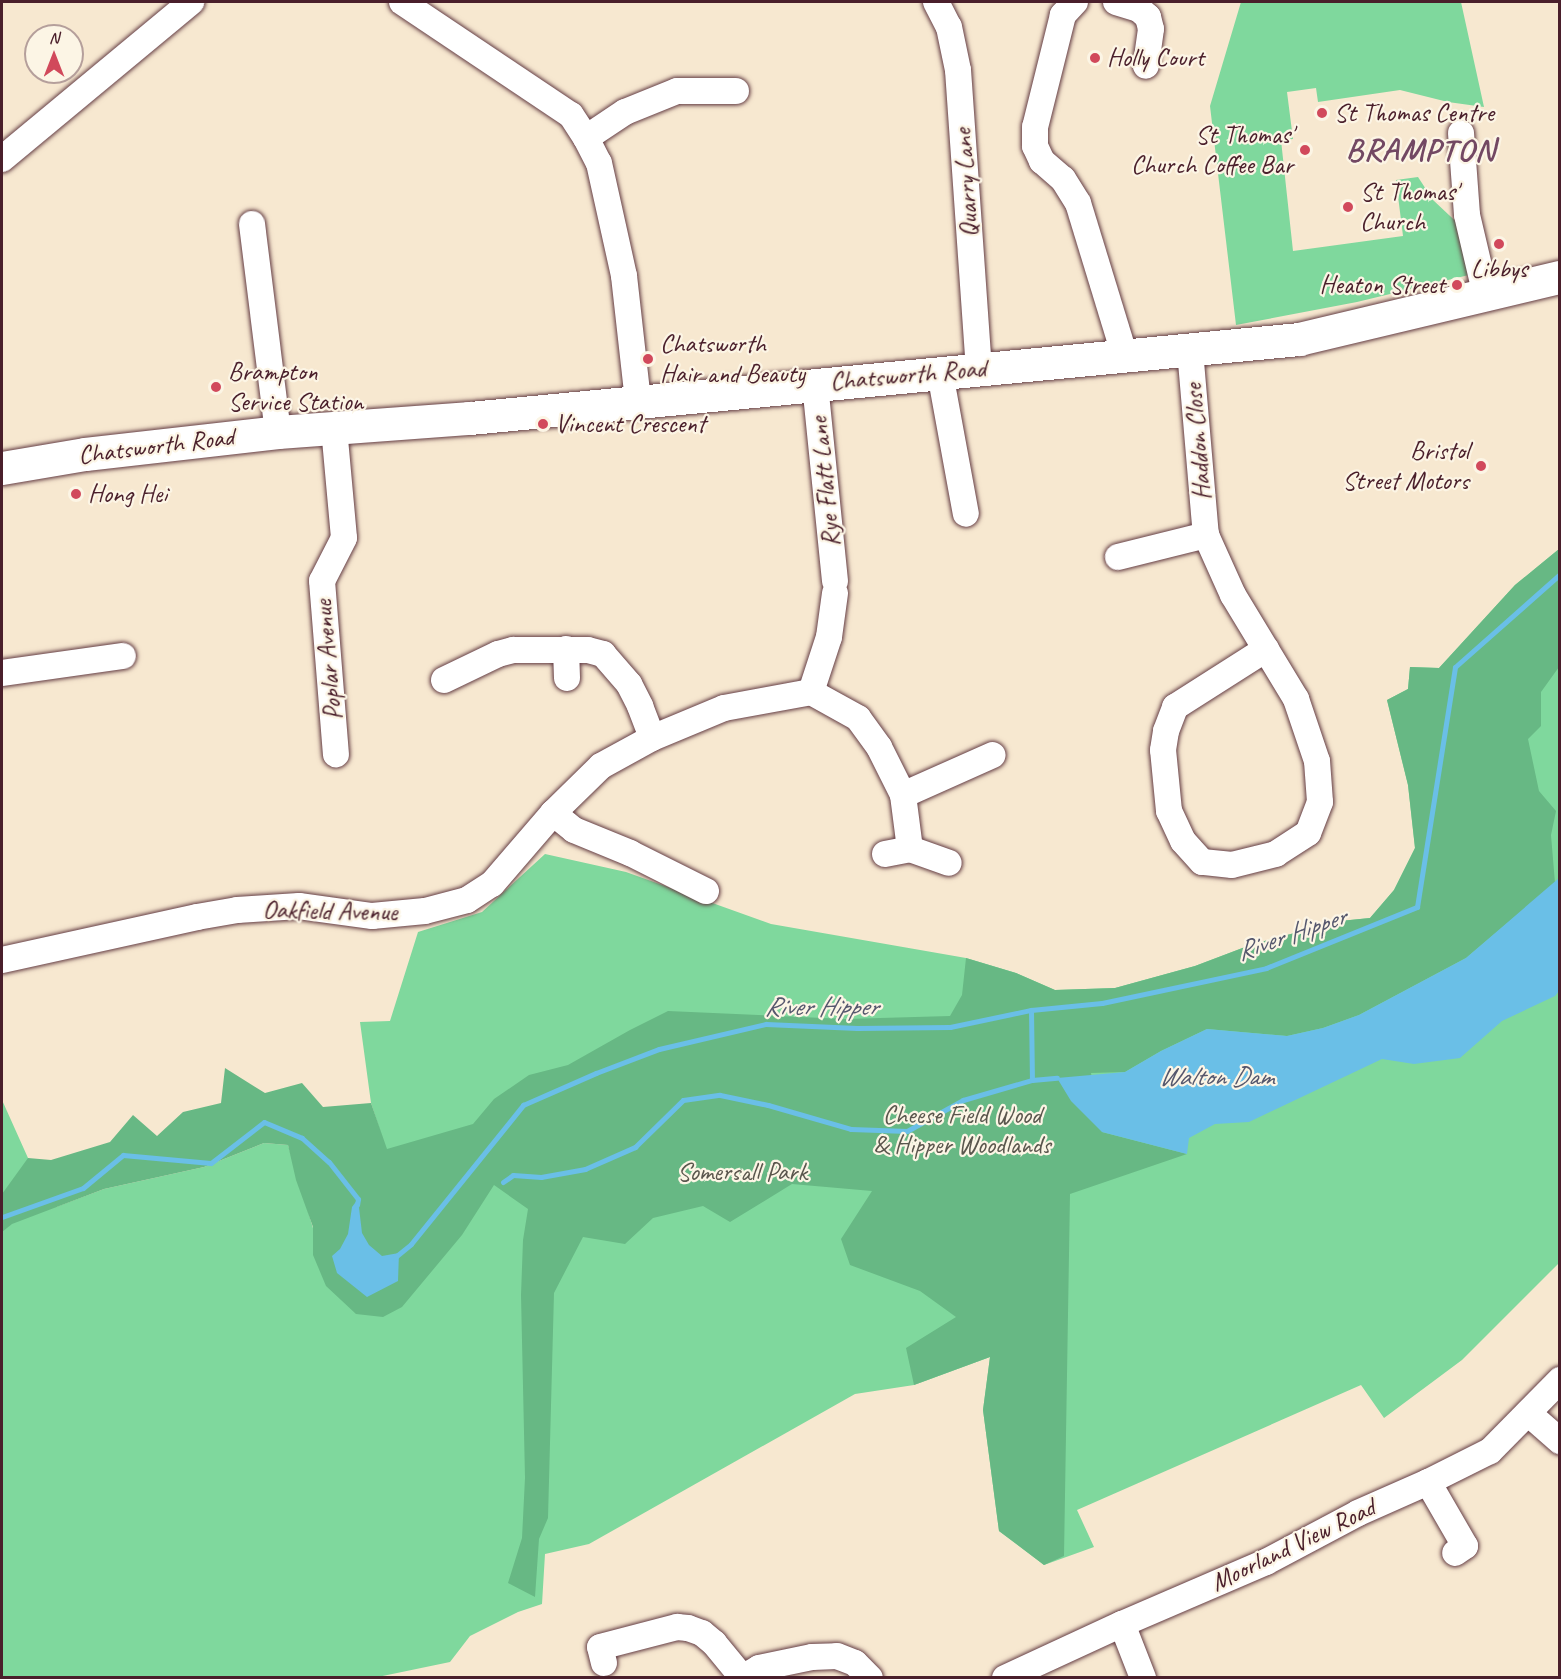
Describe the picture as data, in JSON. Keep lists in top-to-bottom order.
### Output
{
  "streets": {
    "highway": ["Chatsworth Road"],
    "street": [
      "Quarry Lane",
      "Haddon Close",
      "Rye Flatt Lane",
      "Poplar Avenue",
      "Oakfield Avenue",
      "Moorland View Road"
    ]
  },
  "crossings": [
    ["Quarry Lane", "Chatsworth Road"],
    ["Chatsworth Road", "Haddon Close"],
    ["Chatsworth Road", "Rye Flatt Lane"],
    ["Chatsworth Road", "Poplar Avenue"],
    ["Rye Flatt Lane", "Oakfield Avenue"]
  ],
  "districts": ["BRAMPTON"],
  "water": ["River Hipper", "Walton Dam"],
  "parks": ["Cheese Field Wood & Hipper Woodlands", "Somersall Park"],
  "places": [
    "Holly Court",
    "St Thomas Centre",
    "St Thomas' Church Coffee Bar",
    "St Thomas' Church",
    "Libbys",
    "Heaton Street",
    "Chatsworth Hair and Beauty",
    "Brampton Service Station",
    "Vincent Crescent",
    "Bristol Street Motors",
    "Hong Hei"
  ],
  "north": "top"
}
